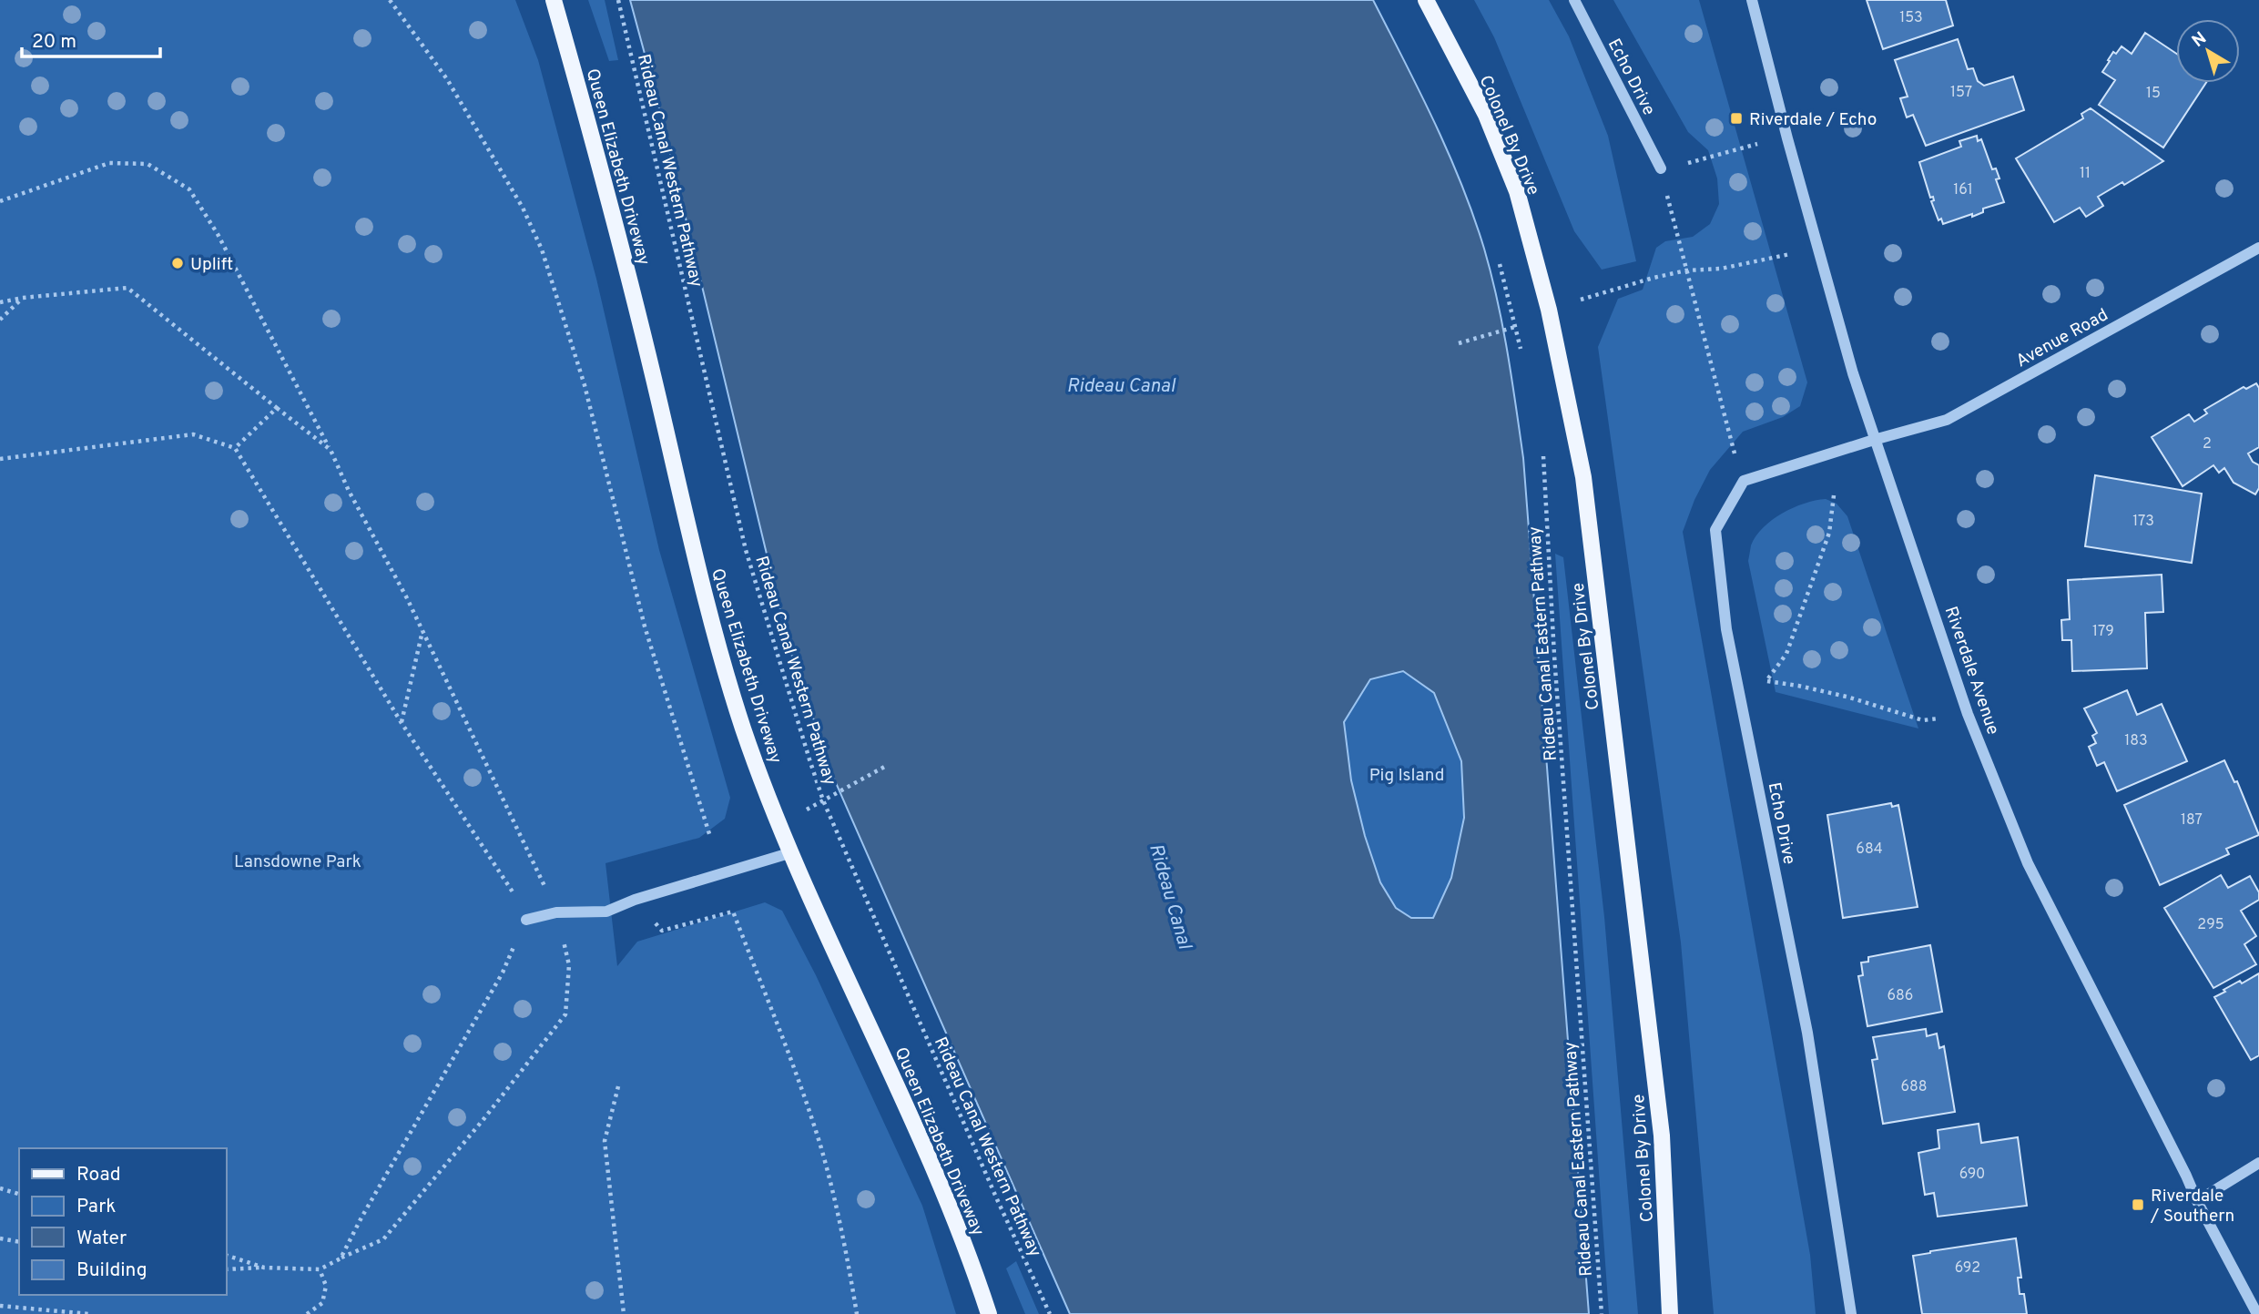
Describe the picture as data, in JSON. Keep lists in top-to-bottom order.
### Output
{
  "streets": {
    "main road": ["Colonel By Drive", "Queen Elizabeth Driveway"],
    "street": ["Echo Drive", "Avenue Road", "Riverdale Avenue"],
    "path": ["Rideau Canal Western Pathway", "Rideau Canal Eastern Pathway"]
  },
  "crossings": [
    ["Avenue Road", "Riverdale Avenue"]
  ],
  "water": ["Rideau Canal"],
  "parks": ["Pig Island", "Lansdowne Park"],
  "places": {
    "transit": ["Riverdale / Echo", "Riverdale / Southern"],
    "other": ["Uplift"]
  },
  "house_numbers": [
    "153",
    "157",
    "15",
    "11",
    "161",
    "2",
    "173",
    "179",
    "183",
    "187",
    "684",
    "295",
    "686",
    "688",
    "690",
    "692"
  ],
  "legend": [
    "Road",
    "Park",
    "Water",
    "Building"
  ],
  "scale_bar": "20 m",
  "north": "top left"
}
